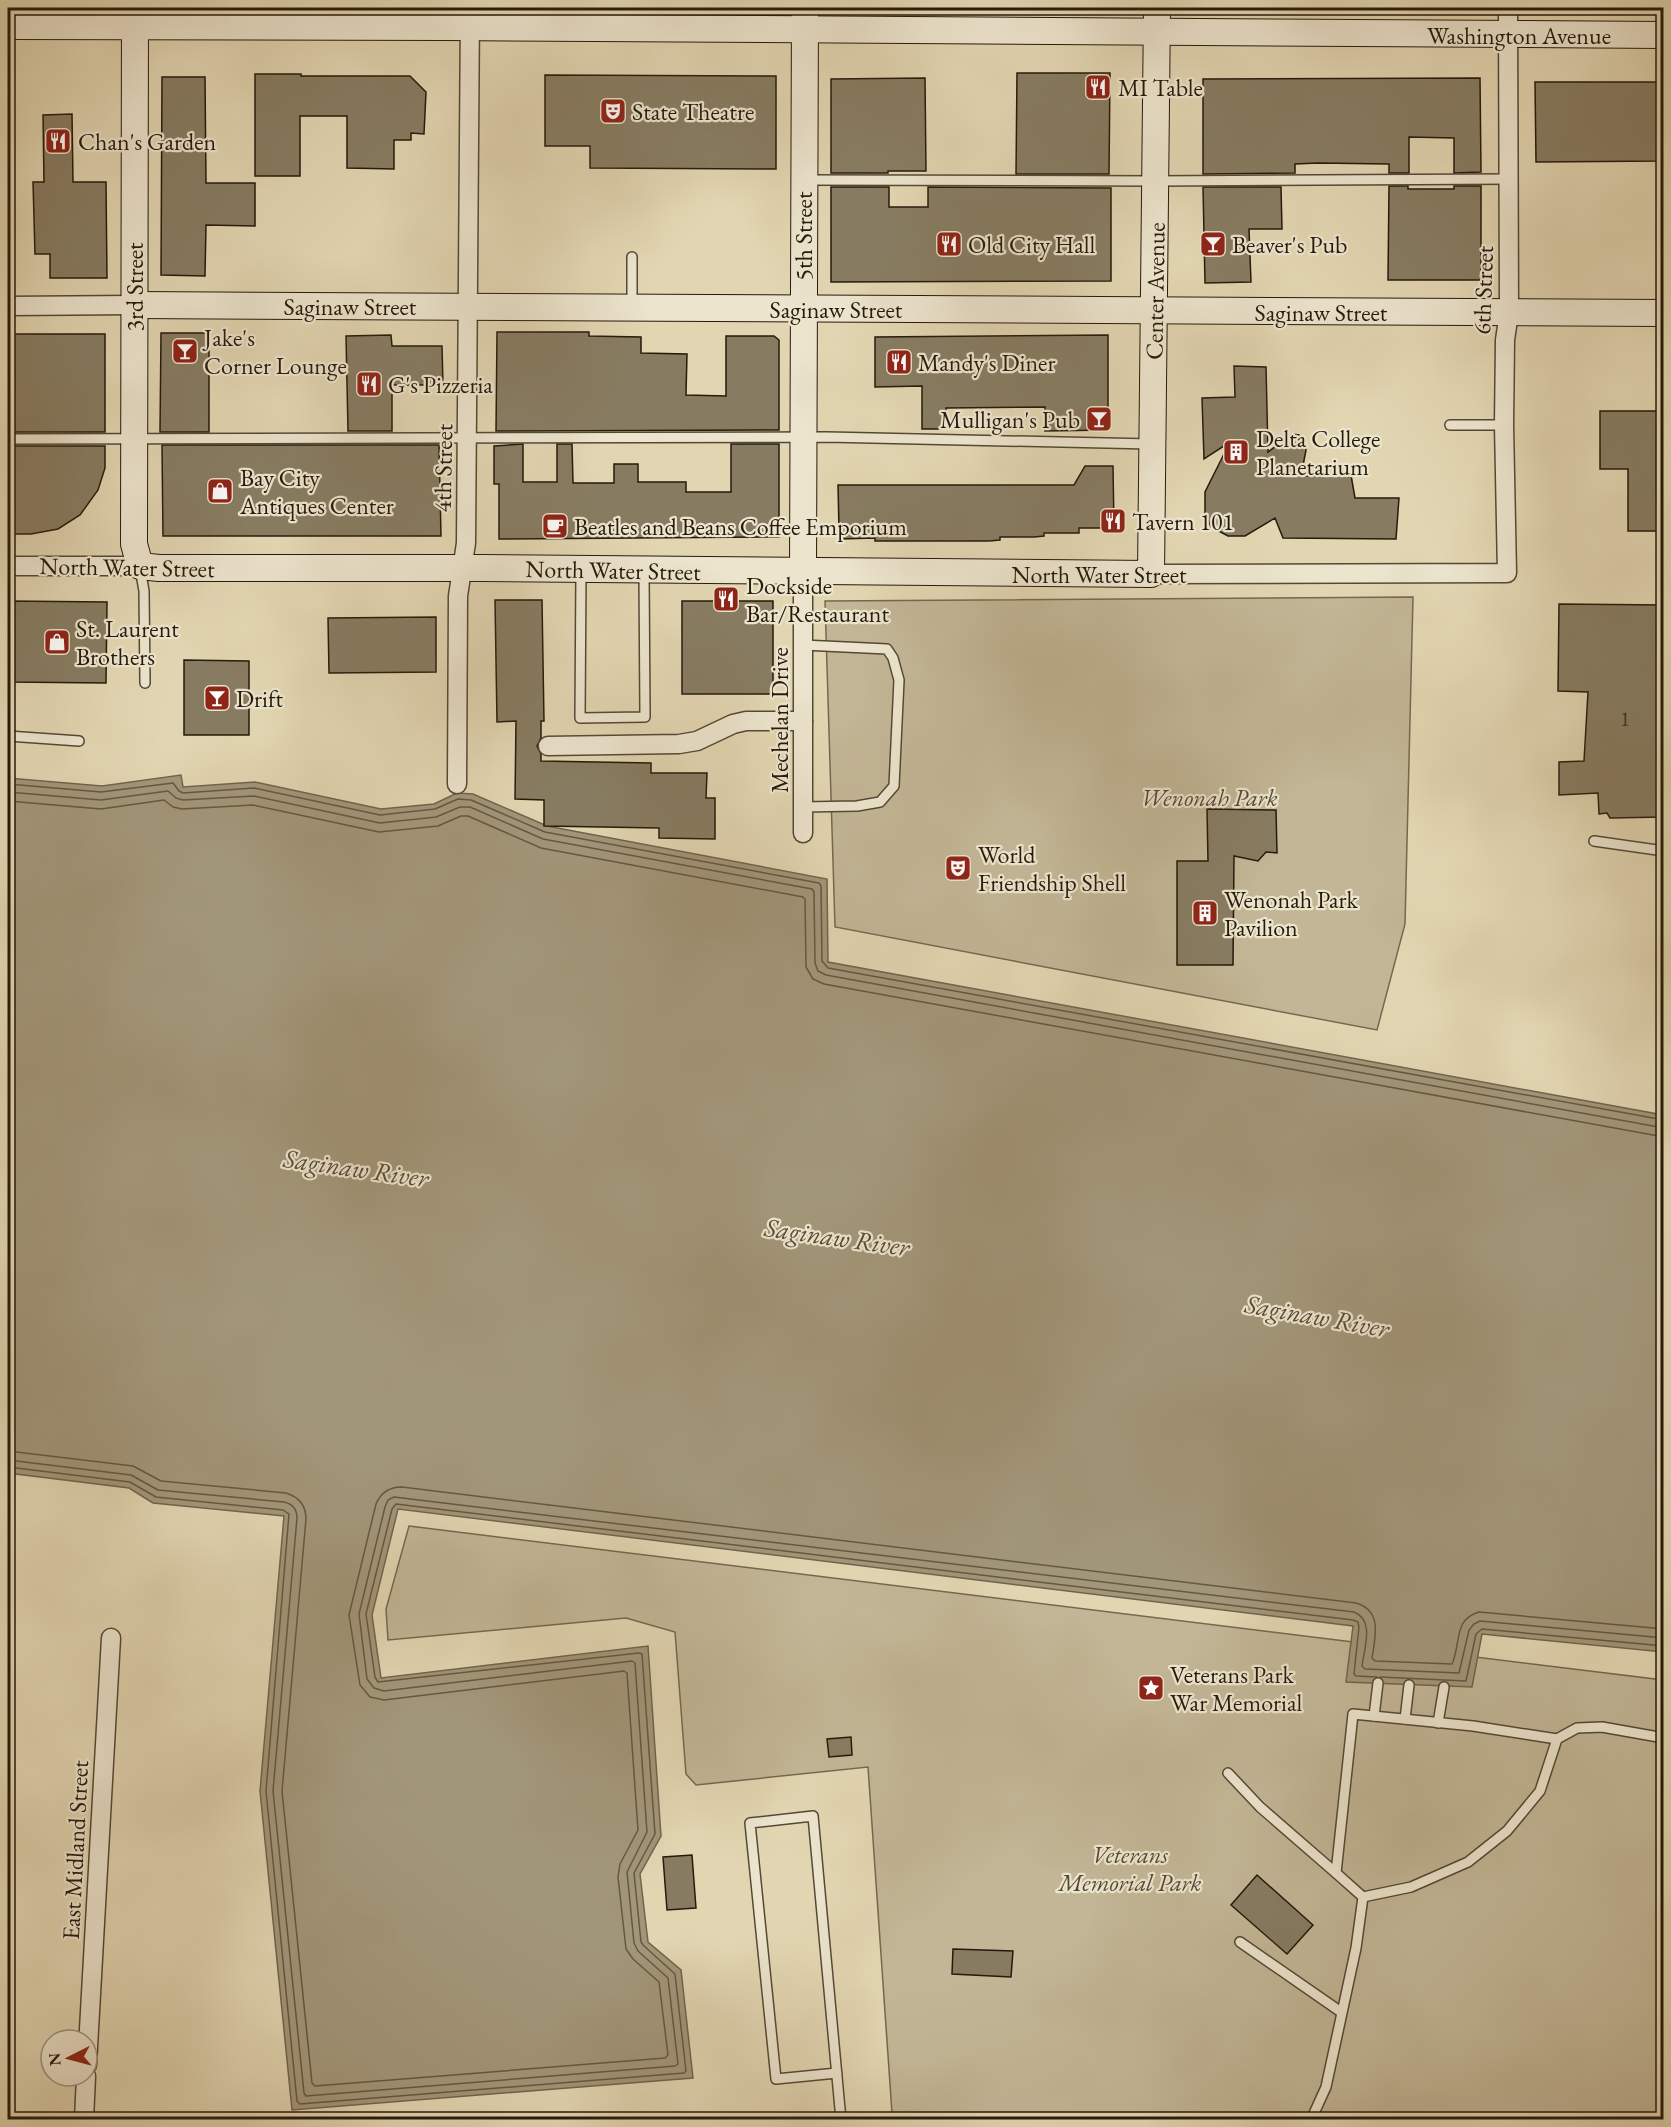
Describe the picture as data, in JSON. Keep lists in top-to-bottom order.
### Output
{
  "streets": {
    "street": [
      "Washington Avenue",
      "5th Street",
      "3rd Street",
      "6th Street",
      "Center Avenue",
      "Saginaw Street",
      "4th Street",
      "North Water Street",
      "Mechelan Drive",
      "East Midland Street"
    ]
  },
  "crossings": [
    ["Washington Avenue", "5th Street"],
    ["Washington Avenue", "3rd Street"],
    ["Washington Avenue", "6th Street"],
    ["Washington Avenue", "Center Avenue"],
    ["Washington Avenue", "4th Street"],
    ["5th Street", "Saginaw Street"],
    ["5th Street", "North Water Street"],
    ["5th Street", "Mechelan Drive"],
    ["3rd Street", "Saginaw Street"],
    ["3rd Street", "North Water Street"],
    ["6th Street", "Saginaw Street"],
    ["6th Street", "North Water Street"],
    ["Center Avenue", "Saginaw Street"],
    ["Center Avenue", "North Water Street"],
    ["Saginaw Street", "4th Street"],
    ["4th Street", "North Water Street"],
    ["North Water Street", "Mechelan Drive"]
  ],
  "water": ["Saginaw River"],
  "parks": ["Wenonah Park", "Veterans Memorial Park"],
  "places": {
    "restaurant": [
      "MI Table",
      "Chan's Garden",
      "Old City Hall",
      "Mandy's Diner",
      "G's Pizzeria",
      "Tavern 101",
      "Dockside Bar/Restaurant"
    ],
    "theatre": ["State Theatre", "World Friendship Shell"],
    "bar": [
      "Beaver's Pub",
      "Jake's Corner Lounge",
      "Mulligan's Pub",
      "Drift"
    ],
    "building": ["Delta College Planetarium", "Wenonah Park Pavilion"],
    "shop": ["Bay City Antiques Center", "St. Laurent Brothers"],
    "cafe": ["Beatles and Beans Coffee Emporium"],
    "place": ["Veterans Park War Memorial"]
  },
  "house_numbers": ["1"],
  "north": "left"
}
